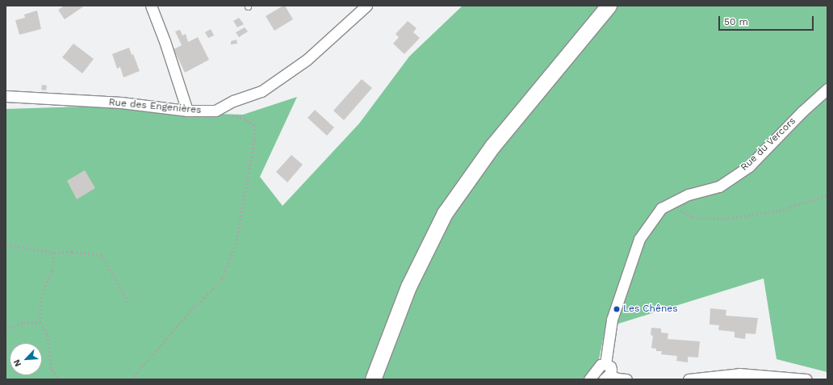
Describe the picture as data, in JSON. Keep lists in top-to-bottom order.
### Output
{
  "streets": {
    "street": ["Rue des Engenières", "Rue du Vercors"]
  },
  "places": ["Les Chênes"],
  "scale_bar": "50 m",
  "north": "bottom left"
}
